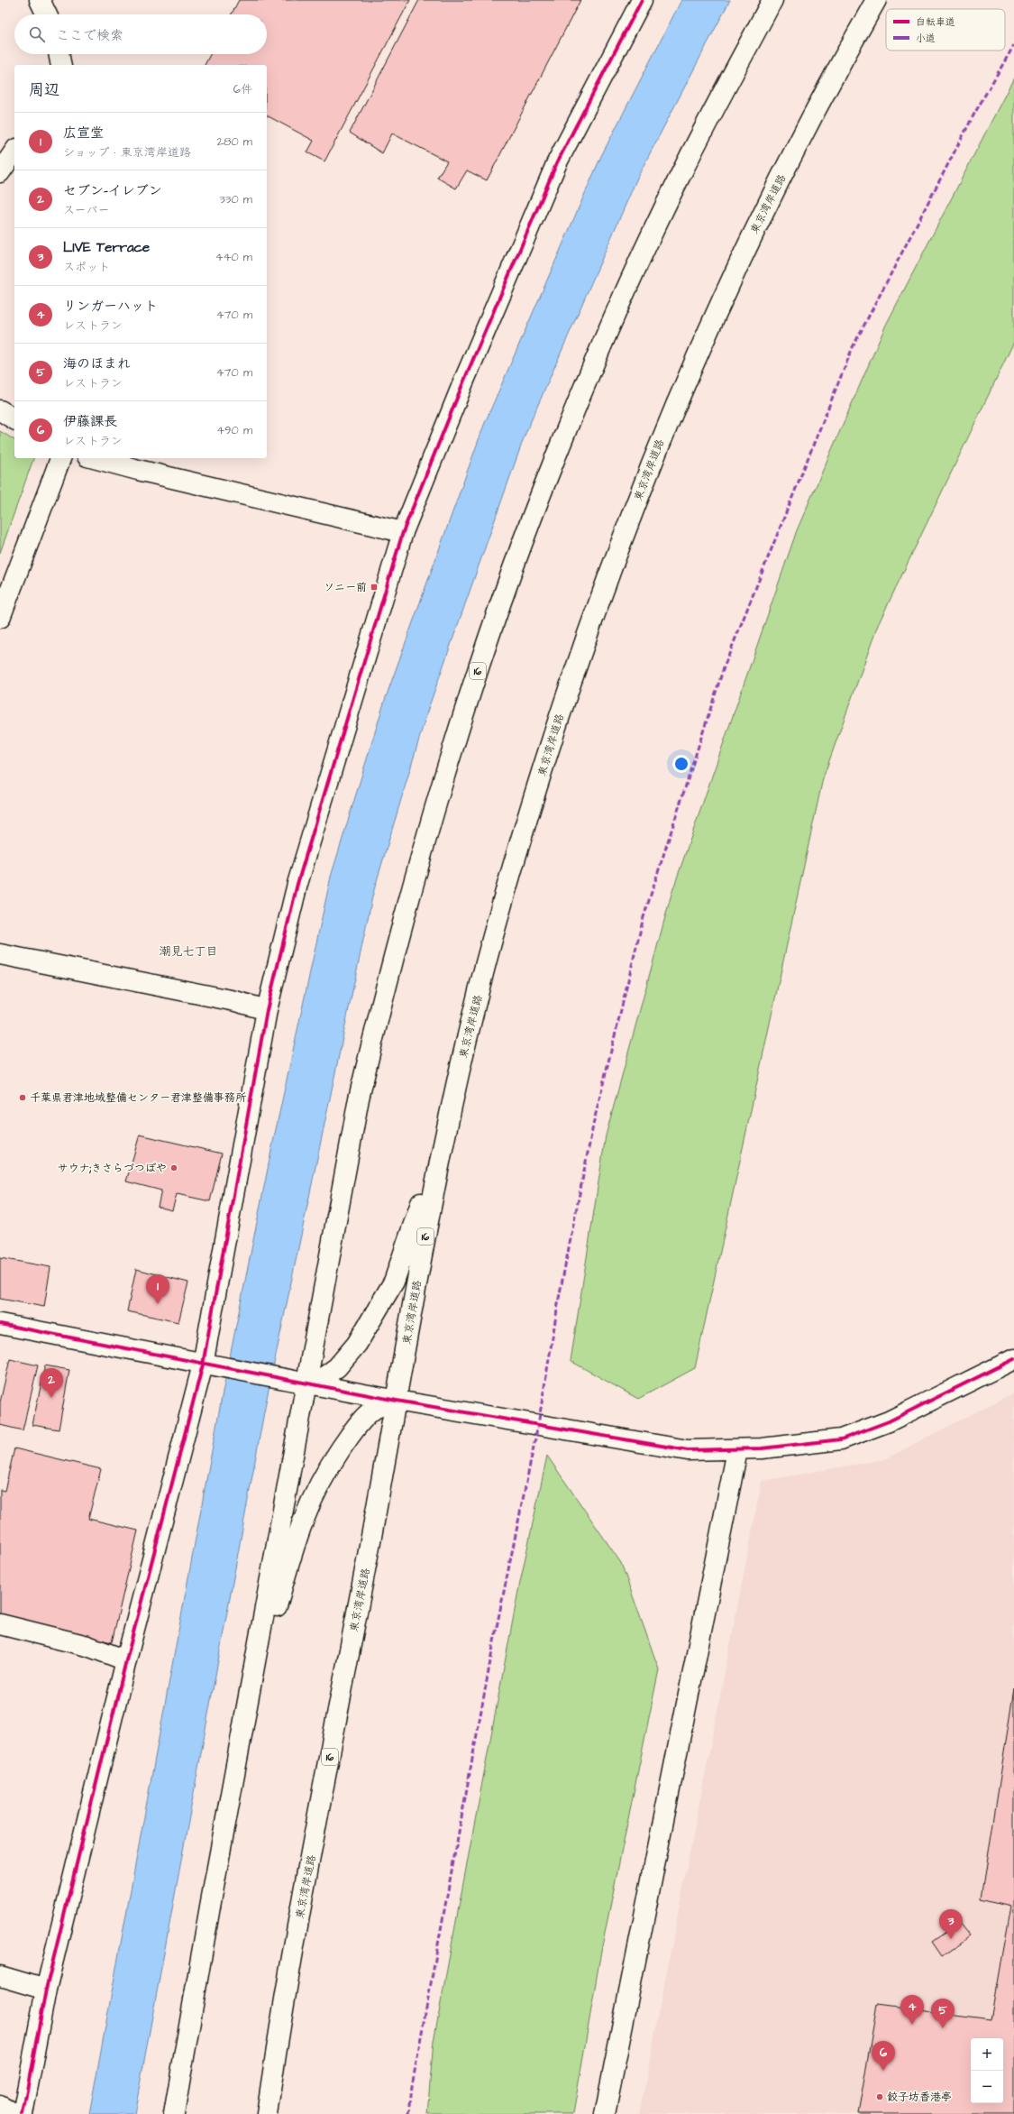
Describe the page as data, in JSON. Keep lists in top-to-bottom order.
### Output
{
  "streets": {
    "main road": ["東京湾岸道路", "16"]
  },
  "districts": ["潮見七丁目"],
  "places": {
    "transit": ["ソニー前"],
    "other": ["千葉県君津地域整備センター君津整備事務所", "サウナ;きさらづつぼや", "餃子坊香港亭"]
  },
  "legend": ["自転車道", "小道"],
  "page": {
    "search": "ここで検索",
    "heading": ["周辺", "6件"],
    "list": [
      {
        "mark": "1",
        "name": "広宣堂",
        "note": "ショップ · 東京湾岸道路",
        "value": "280 m"
      },
      {
        "mark": "2",
        "name": "セブン-イレブン",
        "note": "スーパー",
        "value": "330 m"
      },
      {
        "mark": "3",
        "name": "LIVE Terrace",
        "note": "スポット",
        "value": "440 m"
      },
      {
        "mark": "4",
        "name": "リンガーハット",
        "note": "レストラン",
        "value": "470 m"
      },
      {
        "mark": "5",
        "name": "海のほまれ",
        "note": "レストラン",
        "value": "470 m"
      },
      {
        "mark": "6",
        "name": "伊藤課長",
        "note": "レストラン",
        "value": "490 m"
      }
    ],
    "pins": [
      "1",
      "2",
      "3",
      "4",
      "5",
      "6"
    ],
    "map_buttons": ["+", "−"]
  }
}
